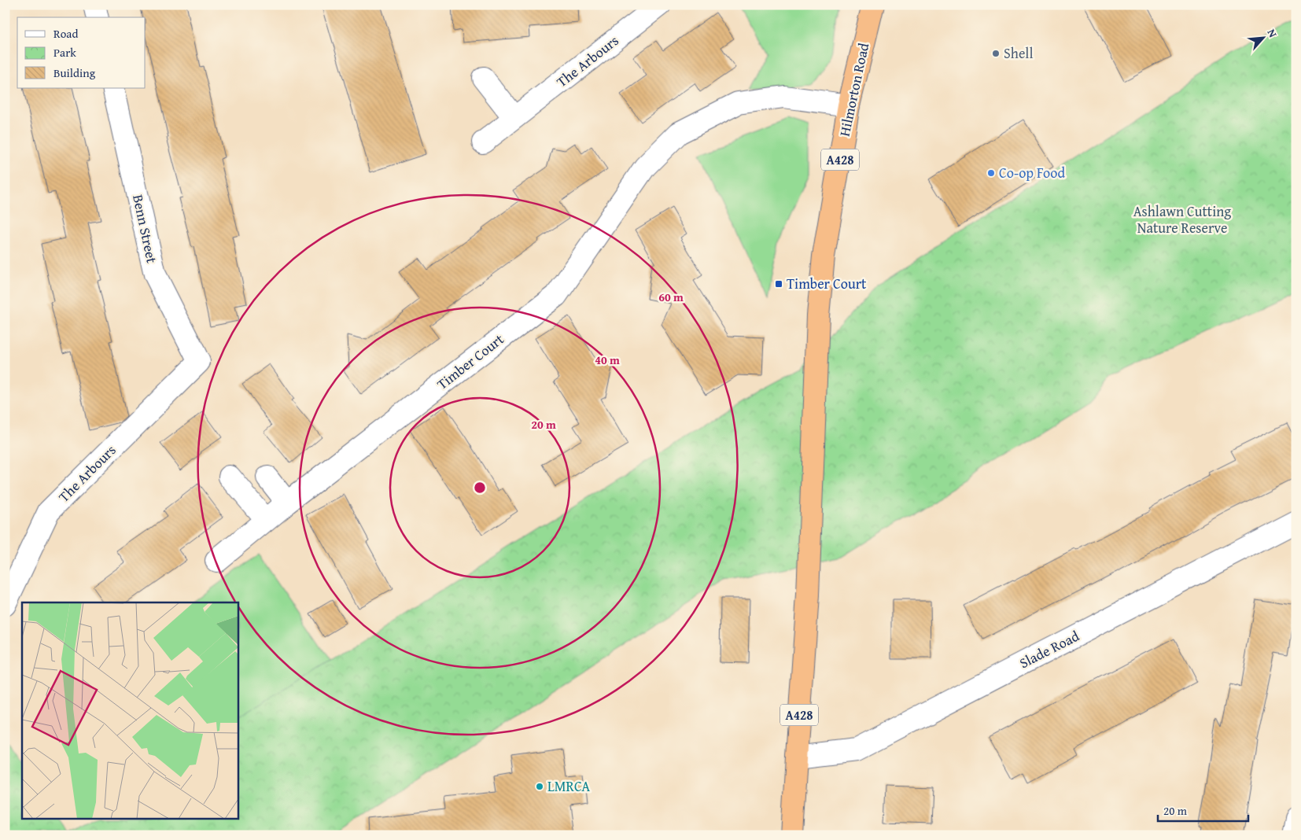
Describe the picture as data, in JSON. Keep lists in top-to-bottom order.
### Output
{
  "streets": {
    "highway": ["Hilmorton Road", "A428"],
    "street": [
      "The Arbours",
      "Benn Street",
      "Timber Court",
      "Slade Road"
    ]
  },
  "crossings": [
    ["The Arbours", "Benn Street"],
    ["Hilmorton Road", "A428"],
    ["Hilmorton Road", "Timber Court"],
    ["Hilmorton Road", "Slade Road"],
    ["A428", "Slade Road"]
  ],
  "parks": ["Ashlawn Cutting Nature Reserve"],
  "places": {
    "other": ["Shell", "Co-op Food", "LMRCA"],
    "transit": ["Timber Court"]
  },
  "legend": ["Road", "Park", "Building"],
  "scale_bar": "20 m",
  "north": "top right",
  "rings": ["60 m", "40 m", "20 m"]
}
